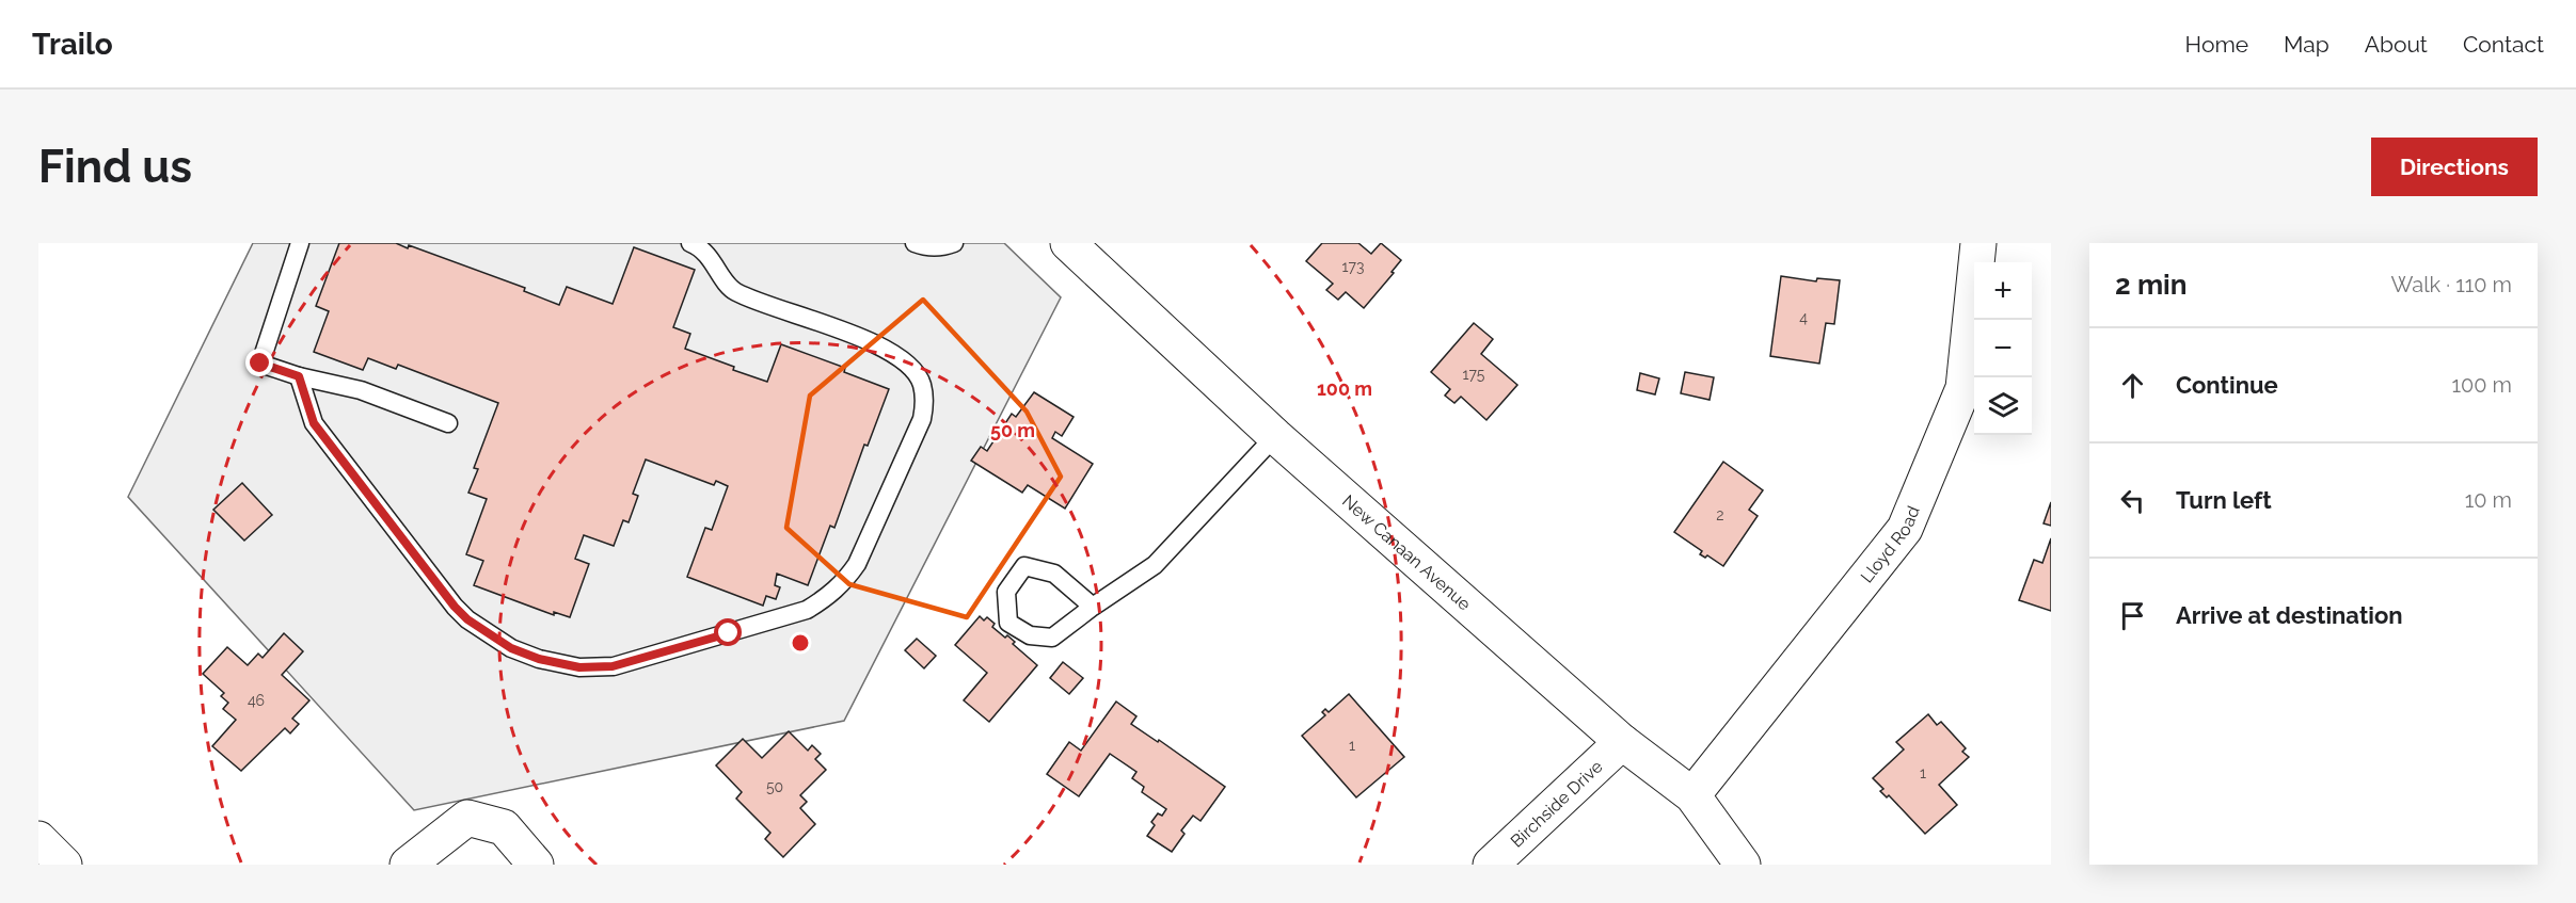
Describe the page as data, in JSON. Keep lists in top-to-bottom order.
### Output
{
  "streets": {
    "street": ["Lloyd Road", "New Canaan Avenue", "Birchside Drive"]
  },
  "crossings": [
    ["Lloyd Road", "New Canaan Avenue"],
    ["New Canaan Avenue", "Birchside Drive"]
  ],
  "house_numbers": [
    "173",
    "4",
    "175",
    "2",
    "46",
    "1",
    "1",
    "50"
  ],
  "page": {
    "header": "Trailo",
    "nav": [
      "Home",
      "Map",
      "About",
      "Contact"
    ],
    "buttons": "Directions",
    "title": "Find us",
    "heading": ["2 min", "Walk · 110 m"],
    "map_buttons": ["+", "−"],
    "list": [
      ["Continue", "100 m"],
      ["Turn left", "10 m"],
      "Arrive at destination"
    ]
  },
  "rings": ["100 m", "50 m"]
}
